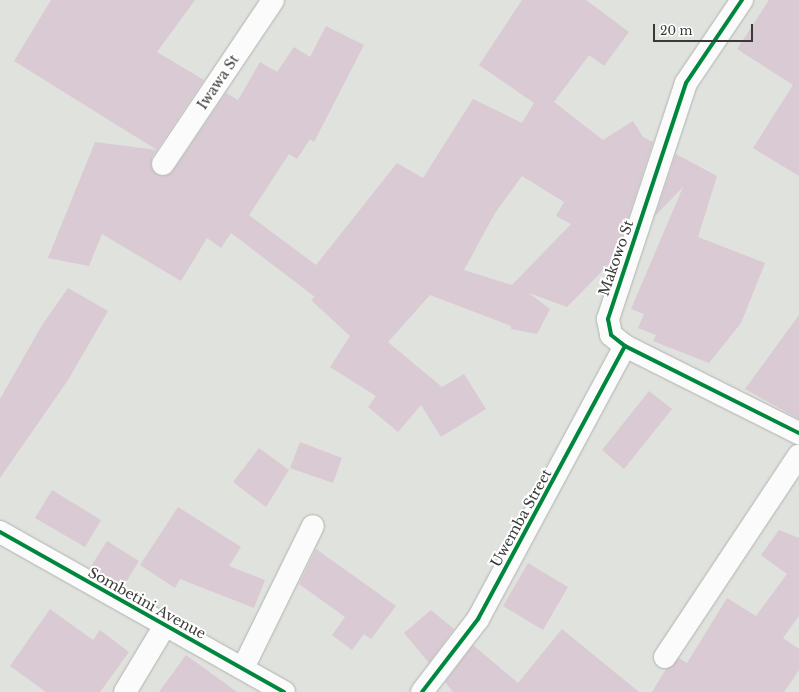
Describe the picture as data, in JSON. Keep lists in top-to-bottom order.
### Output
{
  "streets": {
    "street": [
      "Iwawa St",
      "Makowo St",
      "Uwemba Street",
      "Sombetini Avenue"
    ]
  },
  "crossings": [
    ["Makowo St", "Uwemba Street"]
  ],
  "scale_bar": "20 m"
}
